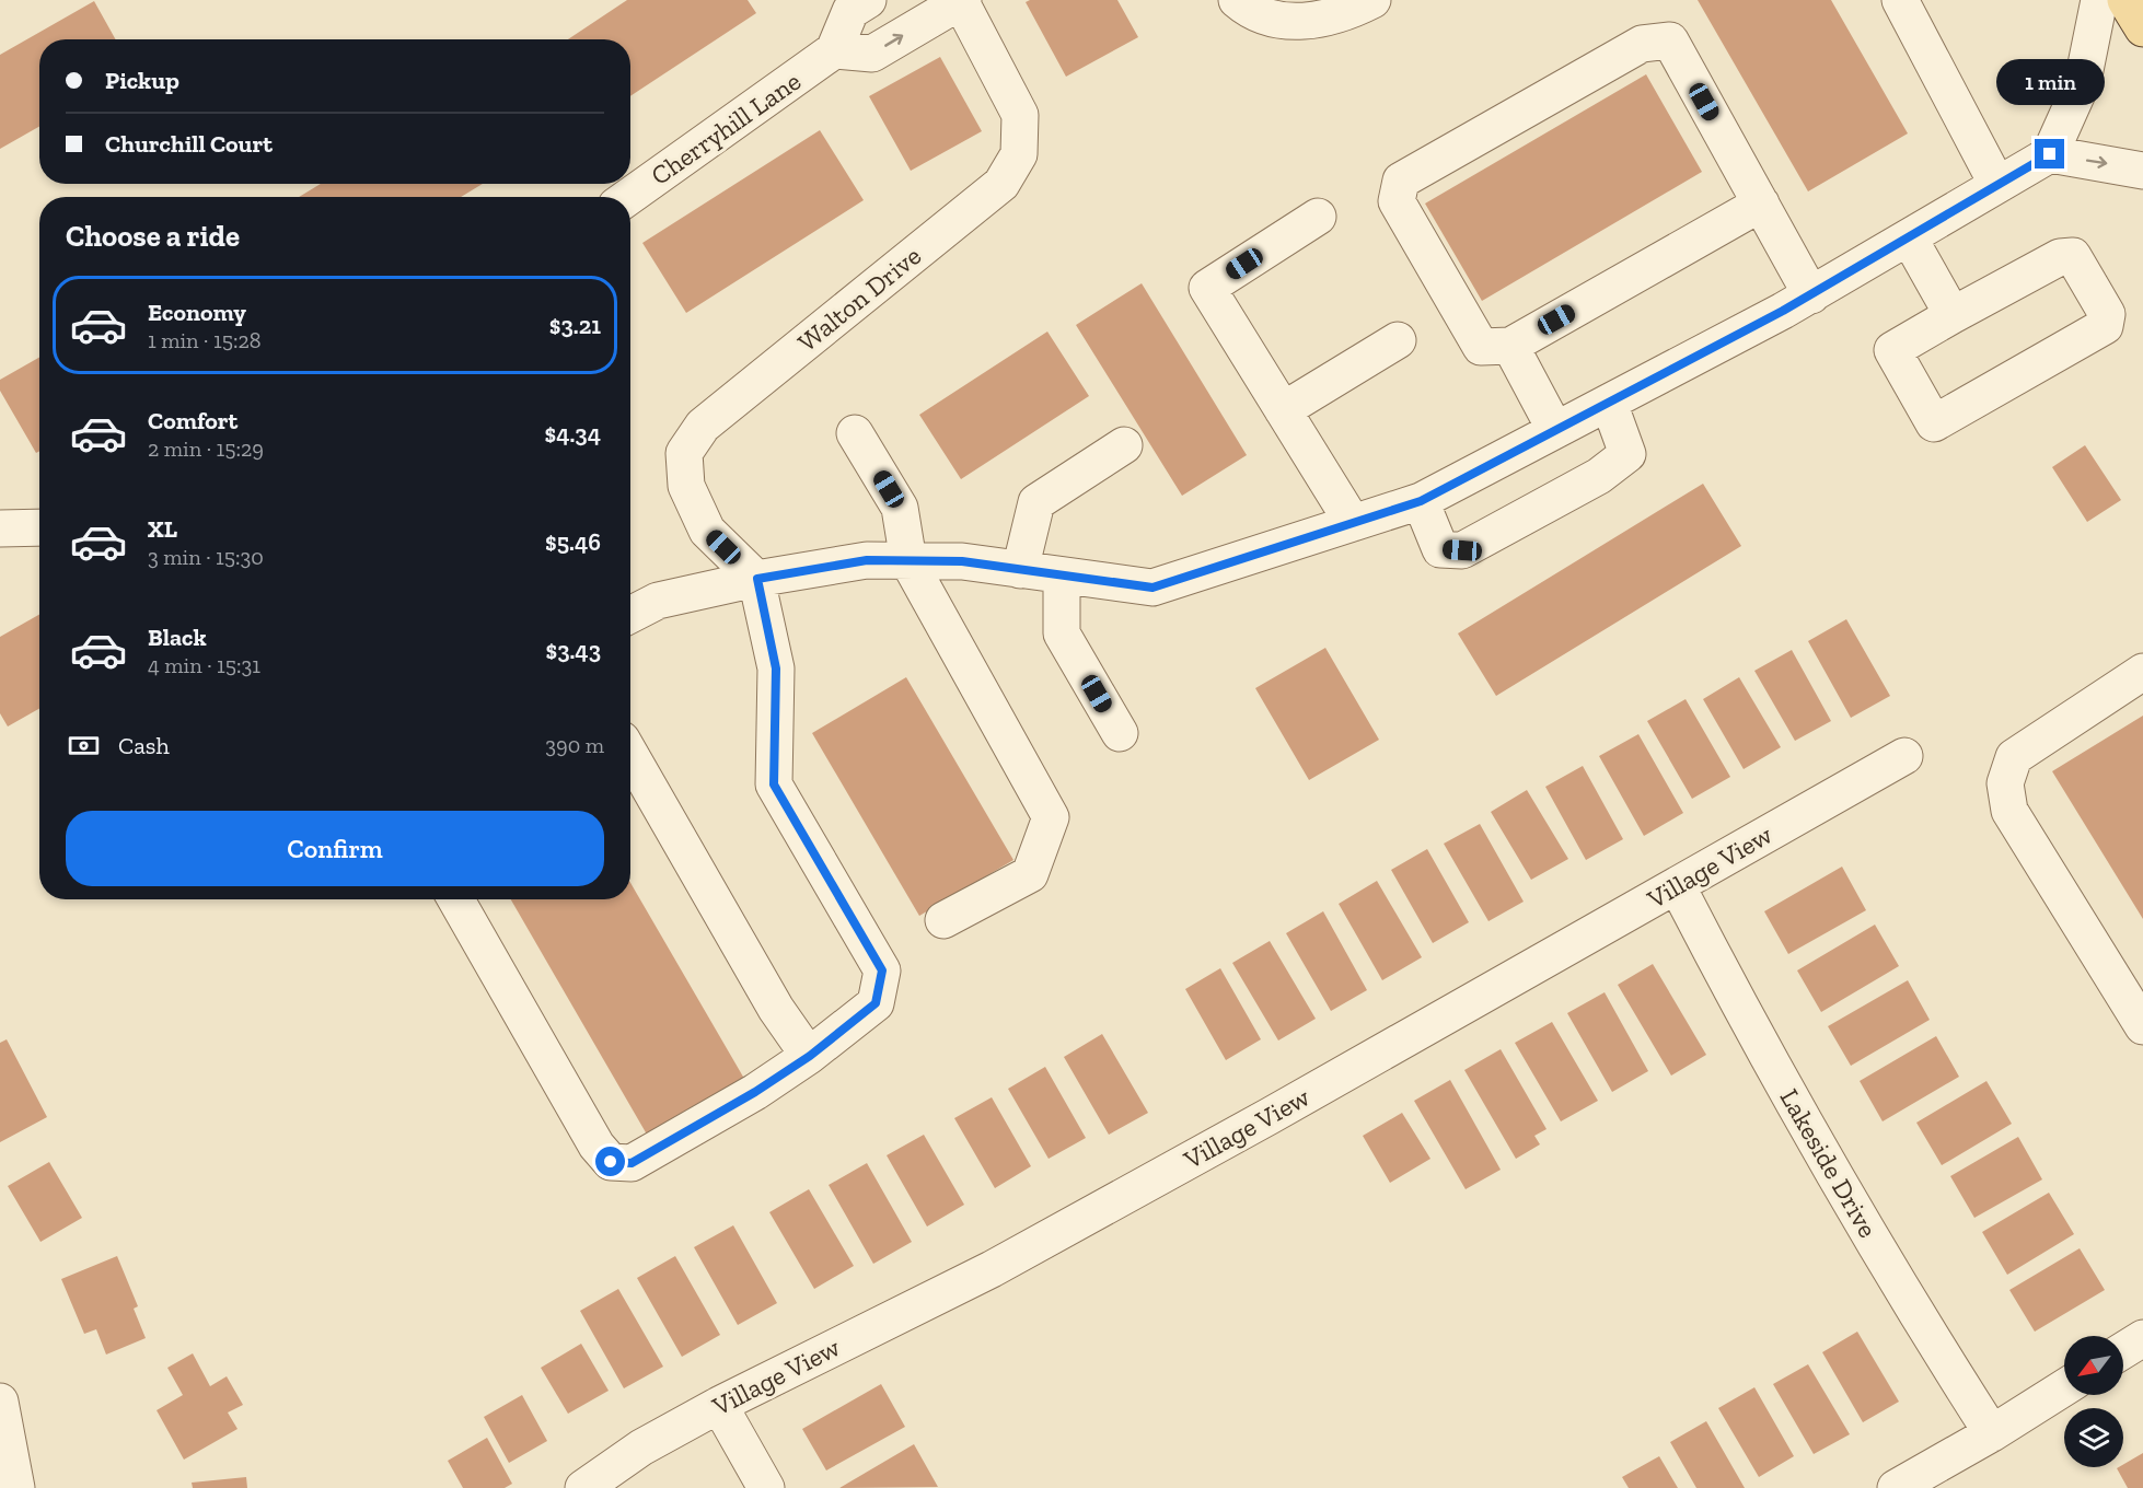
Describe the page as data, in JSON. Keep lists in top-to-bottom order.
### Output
{
  "streets": {
    "street": [
      "Cherryhill Lane",
      "Walton Drive",
      "Village View",
      "Lakeside Drive"
    ]
  },
  "crossings": [
    ["Village View", "Lakeside Drive"]
  ],
  "north": "bottom left",
  "page": {
    "banner": ["Pickup", "Churchill Court"],
    "bubble": "1 min",
    "heading": "Choose a ride",
    "list": [
      {
        "name": "Economy",
        "note": "1 min · 15:28",
        "value": "$3.21"
      },
      {
        "name": "Comfort",
        "note": "2 min · 15:29",
        "value": "$4.34"
      },
      {
        "name": "XL",
        "note": "3 min · 15:30",
        "value": "$5.46"
      },
      {
        "name": "Black",
        "note": "4 min · 15:31",
        "value": "$3.43"
      }
    ],
    "pay": ["Cash", "390 m"],
    "buttons": "Confirm"
  }
}
